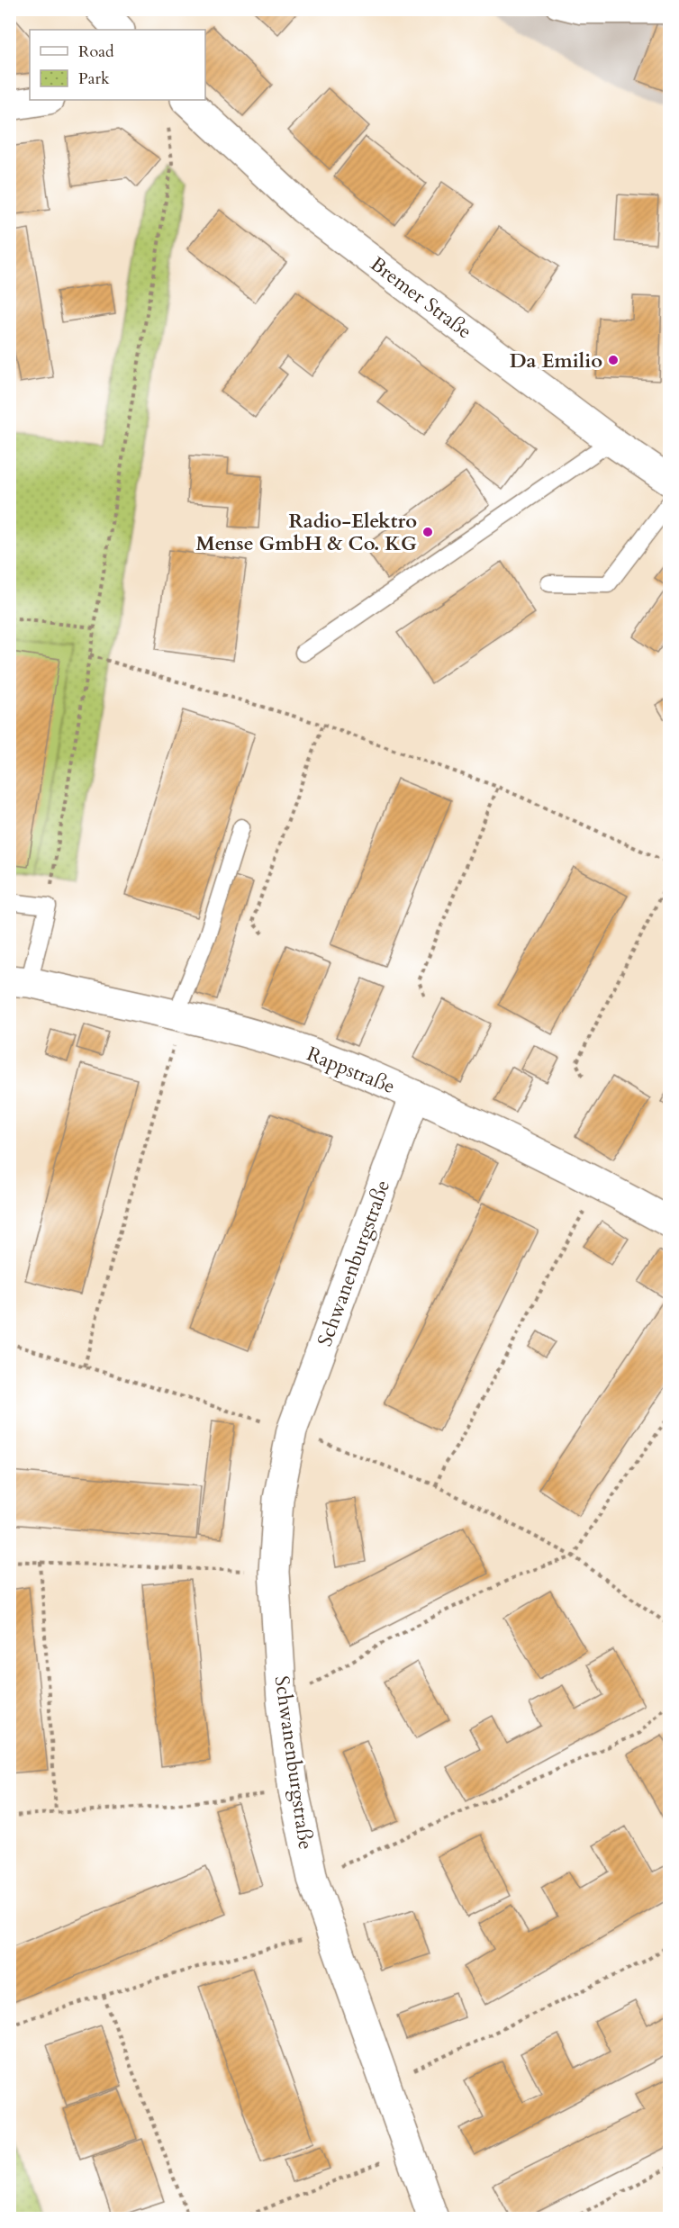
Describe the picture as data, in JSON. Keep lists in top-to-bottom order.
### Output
{
  "streets": {
    "street": ["Bremer Straße", "Rappstraße", "Schwanenburgstraße"]
  },
  "crossings": [
    ["Rappstraße", "Schwanenburgstraße"]
  ],
  "places": ["Da Emilio", "Radio-Elektro Mense GmbH & Co. KG"],
  "legend": ["Road", "Park"]
}
